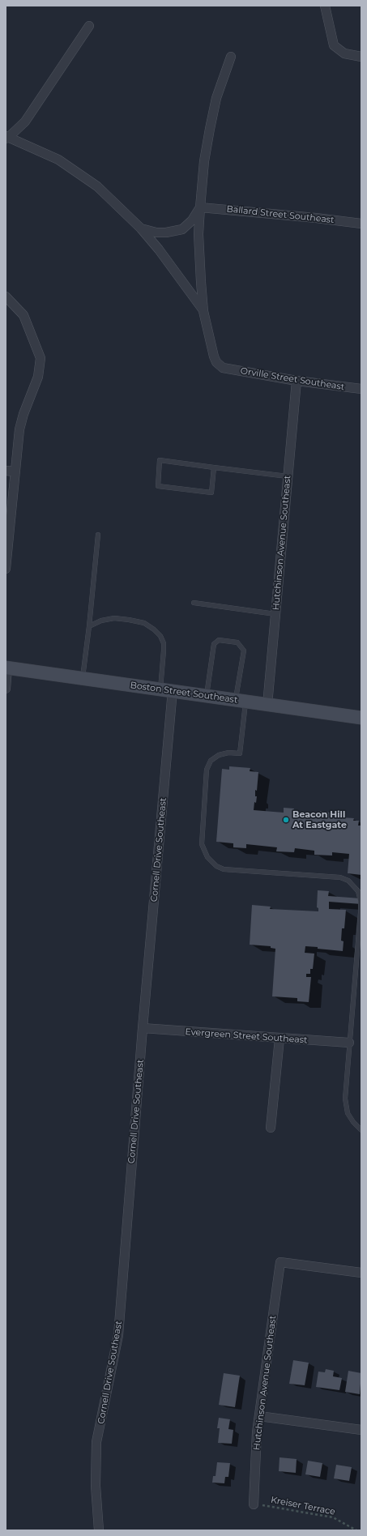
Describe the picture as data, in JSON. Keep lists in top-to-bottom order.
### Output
{
  "streets": {
    "street": [
      "Ballard Street Southeast",
      "Orville Street Southeast",
      "Hutchinson Avenue Southeast",
      "Boston Street Southeast",
      "Cornell Drive Southeast",
      "Evergreen Street Southeast"
    ],
    "path": ["Kreiser Terrace"]
  },
  "crossings": [
    ["Orville Street Southeast", "Hutchinson Avenue Southeast"],
    ["Hutchinson Avenue Southeast", "Boston Street Southeast"],
    ["Hutchinson Avenue Southeast", "Kreiser Terrace"],
    ["Boston Street Southeast", "Cornell Drive Southeast"],
    ["Cornell Drive Southeast", "Evergreen Street Southeast"]
  ],
  "places": ["Beacon Hill At Eastgate"]
}
